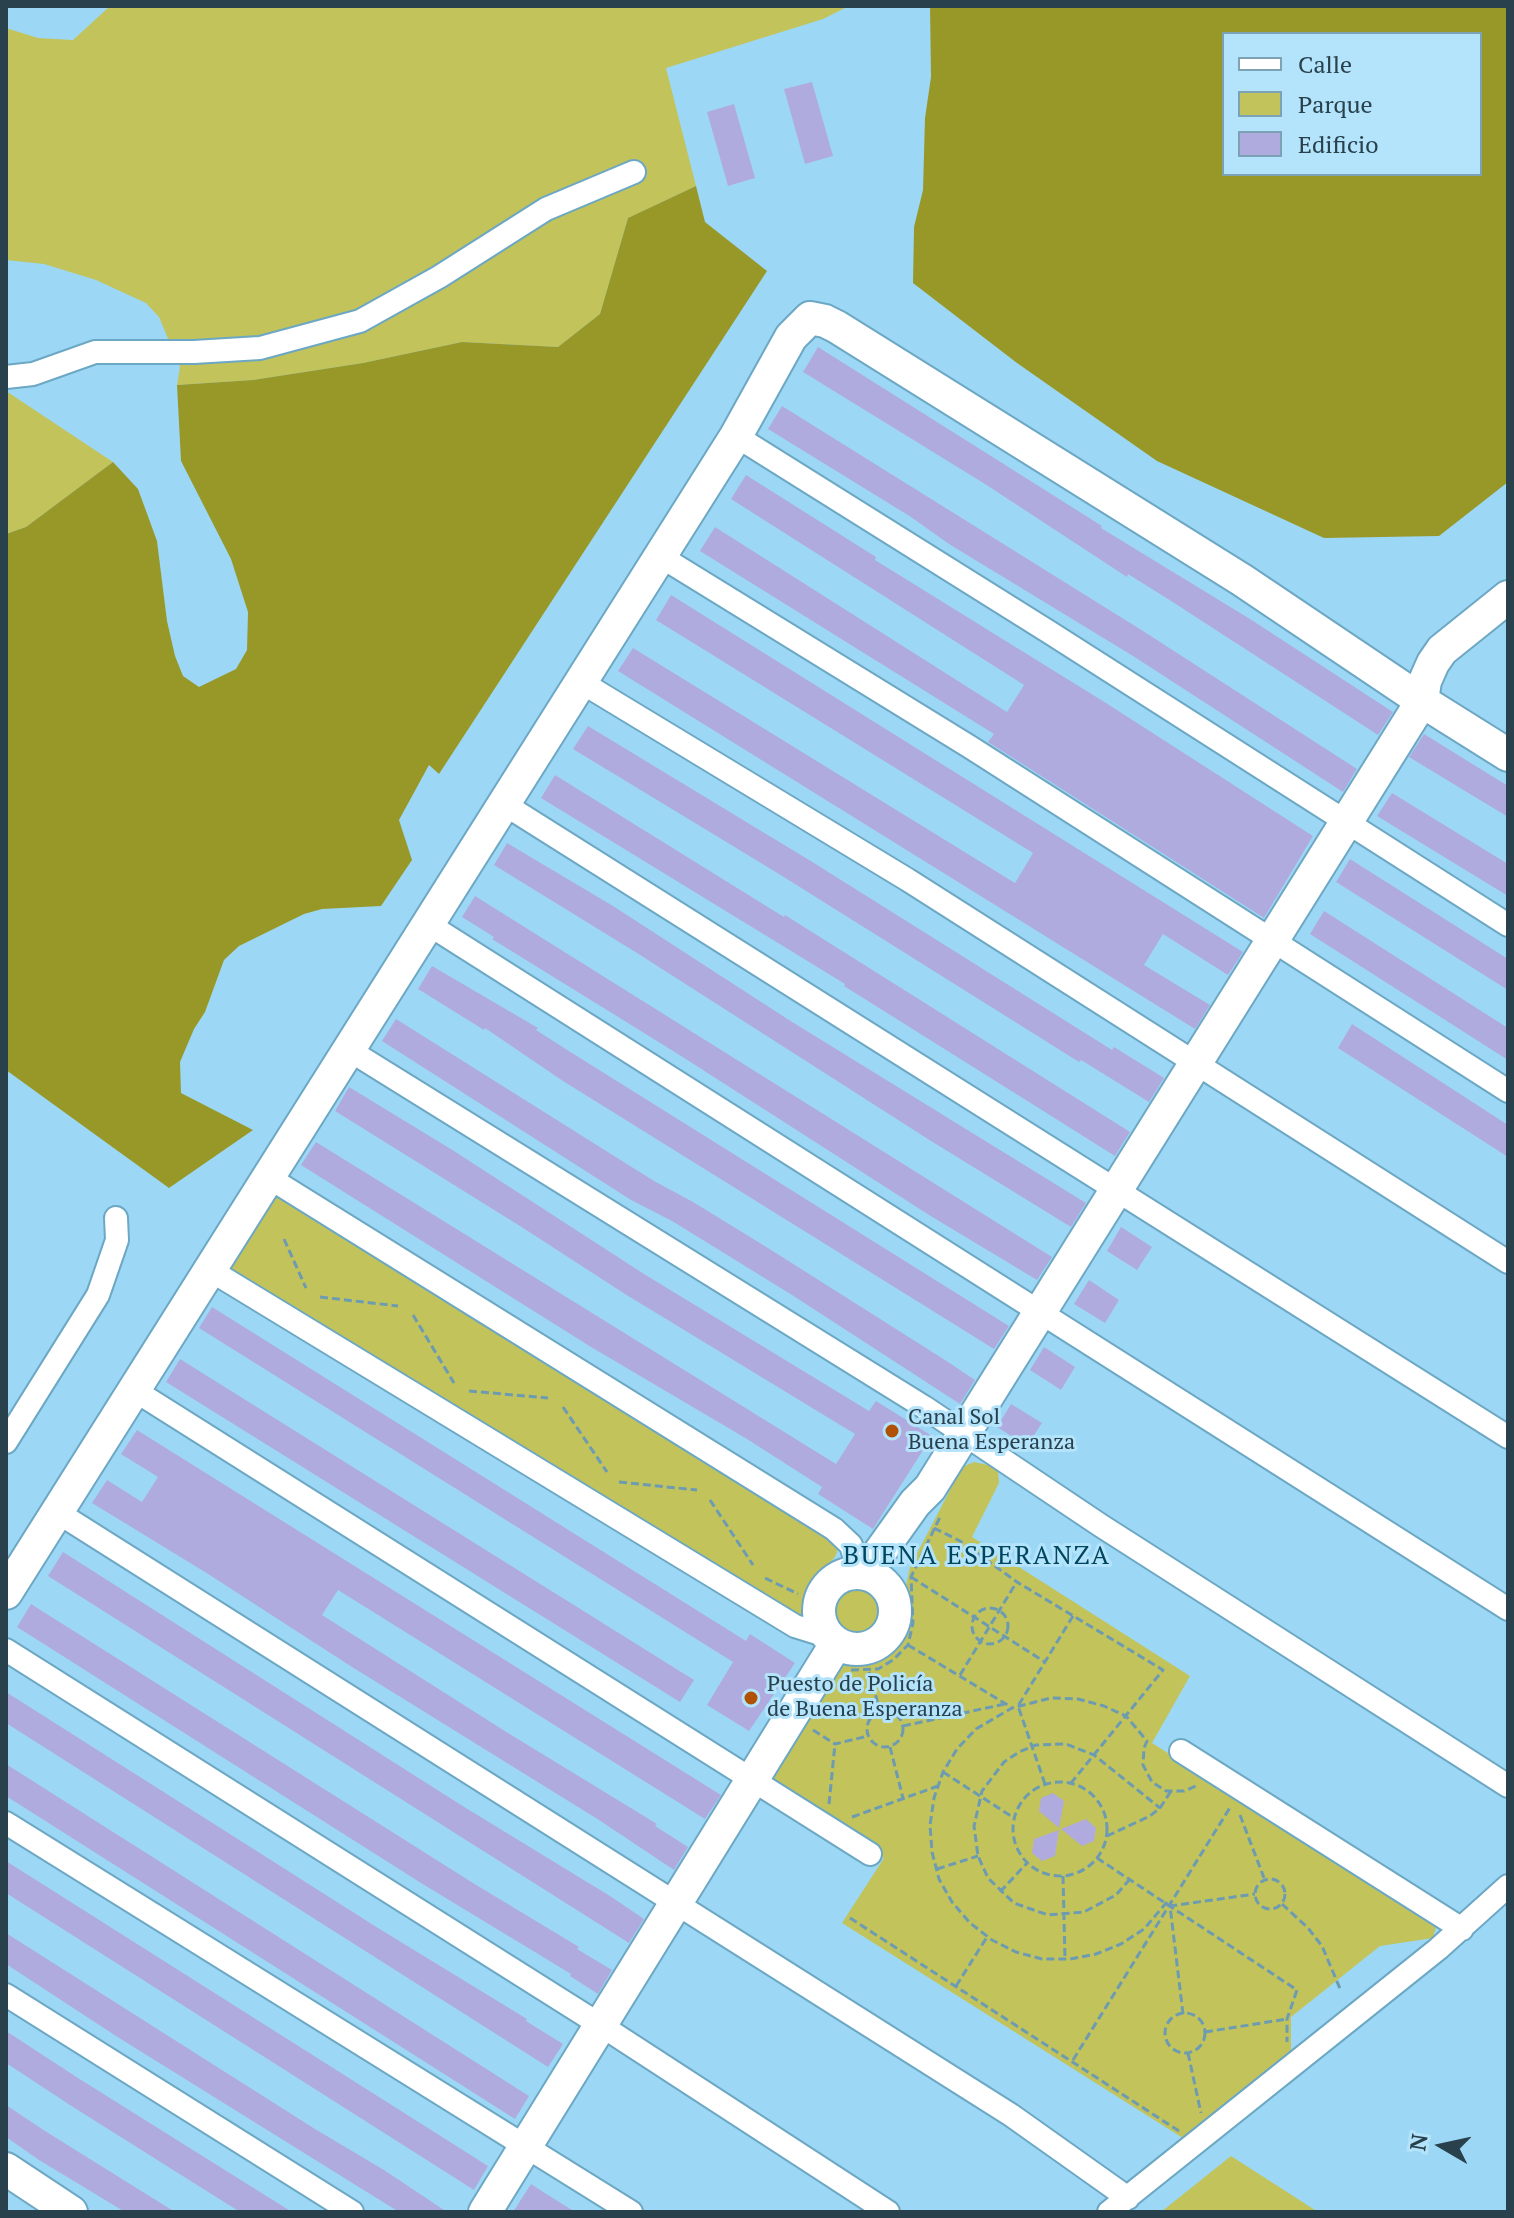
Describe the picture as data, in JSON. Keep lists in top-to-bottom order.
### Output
{
  "districts": ["BUENA ESPERANZA"],
  "places": ["Canal Sol Buena Esperanza", "Puesto de Policía de Buena Esperanza"],
  "legend": ["Calle", "Parque", "Edificio"],
  "north": "left"
}
